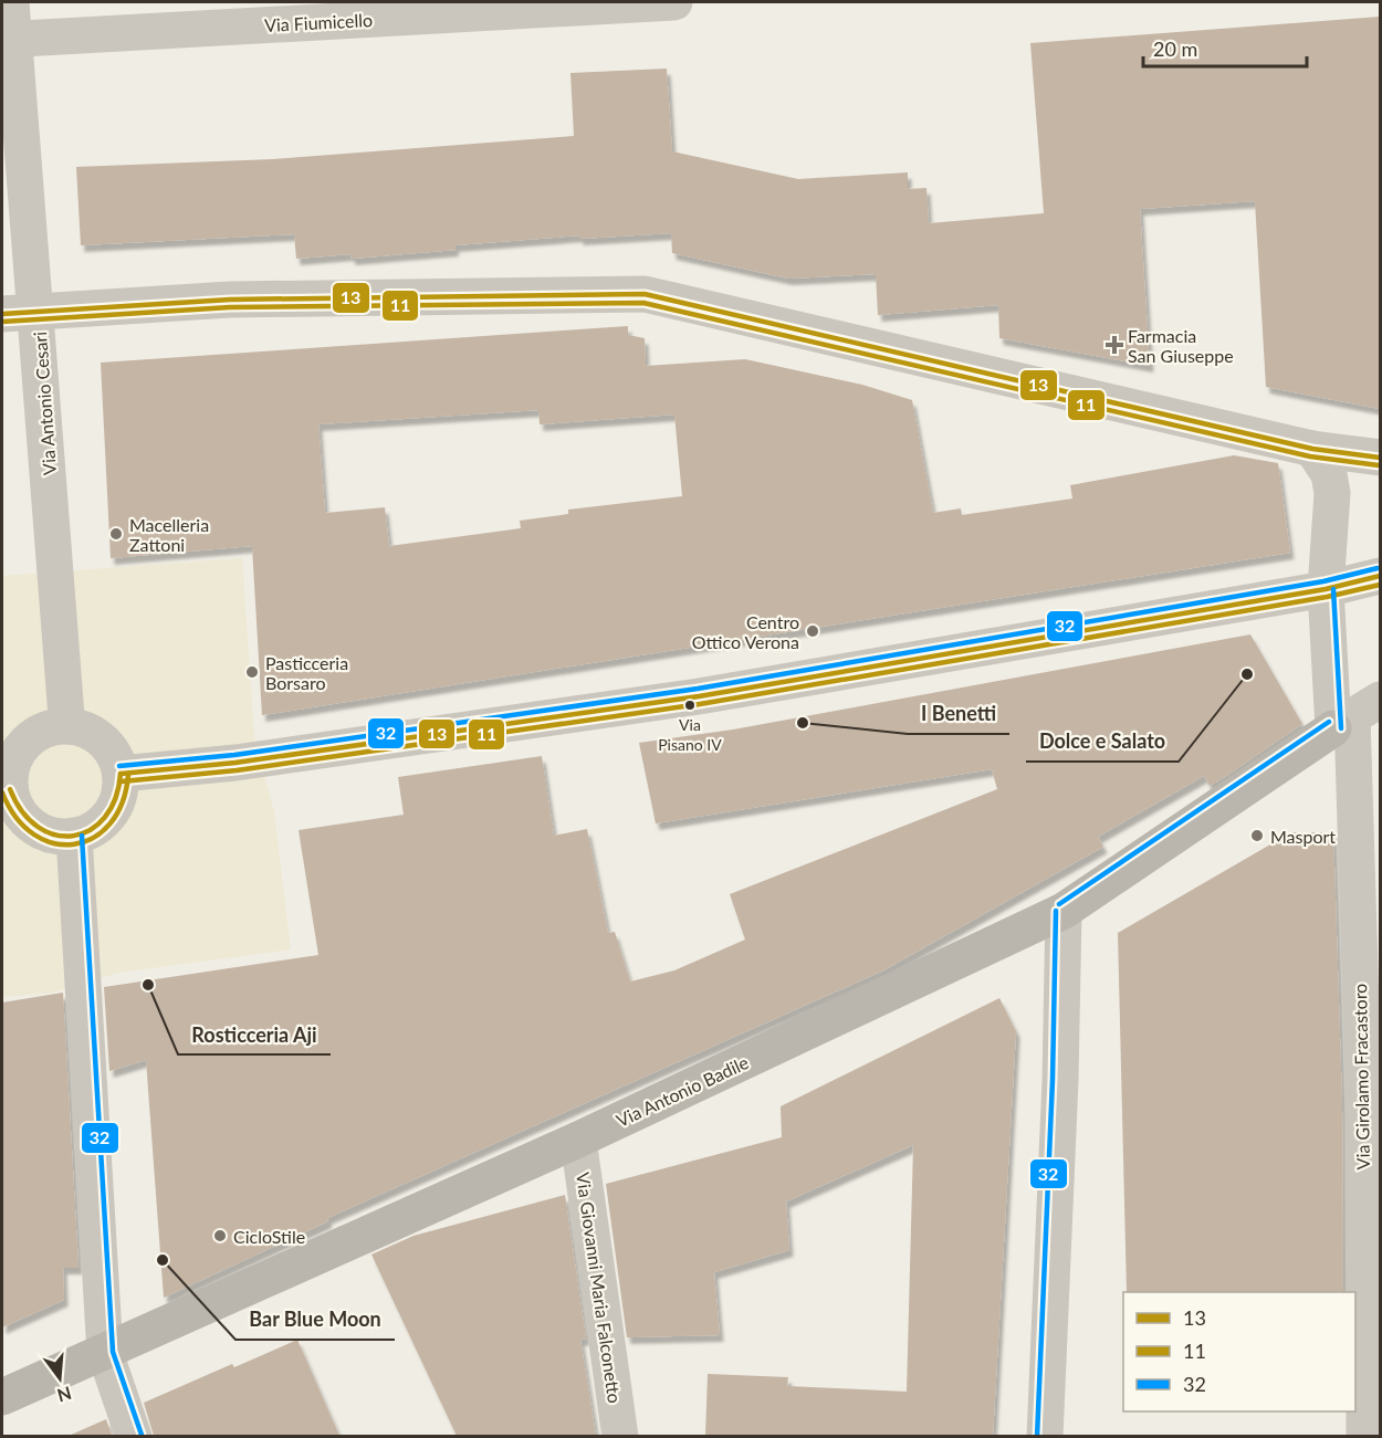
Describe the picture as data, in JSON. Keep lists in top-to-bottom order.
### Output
{
  "streets": {
    "street": [
      "Via Fiumicello",
      "Via Antonio Cesari",
      "Via Girolamo Fracastoro",
      "Via Antonio Badile",
      "Via Giovanni Maria Falconetto"
    ]
  },
  "crossings": [
    ["Via Fiumicello", "Via Antonio Cesari"],
    ["Via Girolamo Fracastoro", "Via Antonio Badile"],
    ["Via Antonio Badile", "Via Giovanni Maria Falconetto"]
  ],
  "places": {
    "health": ["Farmacia San Giuseppe"],
    "other": [
      "Macelleria Zattoni",
      "Centro Ottico Verona",
      "Pasticceria Borsaro",
      "Dolce e Salato",
      "Via Pisano IV",
      "I Benetti",
      "Masport",
      "Rosticceria Aji",
      "CicloStile",
      "Bar Blue Moon"
    ]
  },
  "lines": ["transit line 13", "transit line 11", "transit line 32"],
  "legend": ["13", "11", "32"],
  "scale_bar": "20 m",
  "north": "bottom"
}
